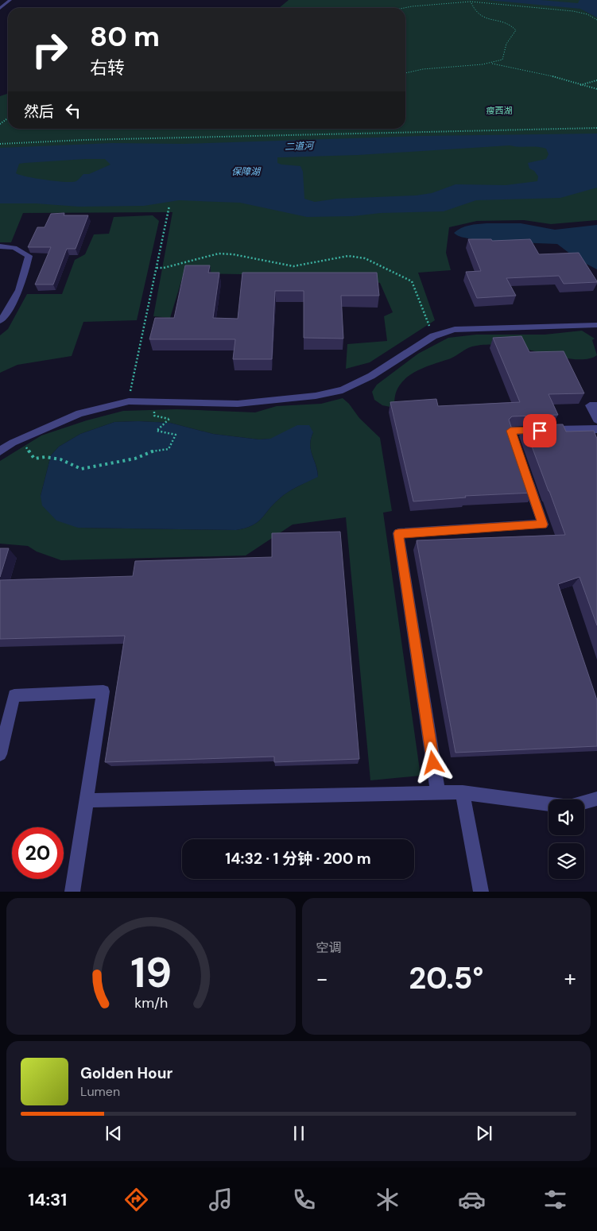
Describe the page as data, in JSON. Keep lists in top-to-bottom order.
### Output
{
  "water": ["二道河", "保障湖"],
  "parks": ["瘦西湖"],
  "page": {
    "turn": ["80 m", "右转"],
    "then": "然后",
    "limit": "20",
    "trip": "14:32 · 1 分钟 · 200 m",
    "tile": "空调",
    "heat": ["−", "20.5°", "+"],
    "song": ["Golden Hour", "Lumen"],
    "tabs": "14:31",
    "gauge": ["19", "km/h"]
  }
}
